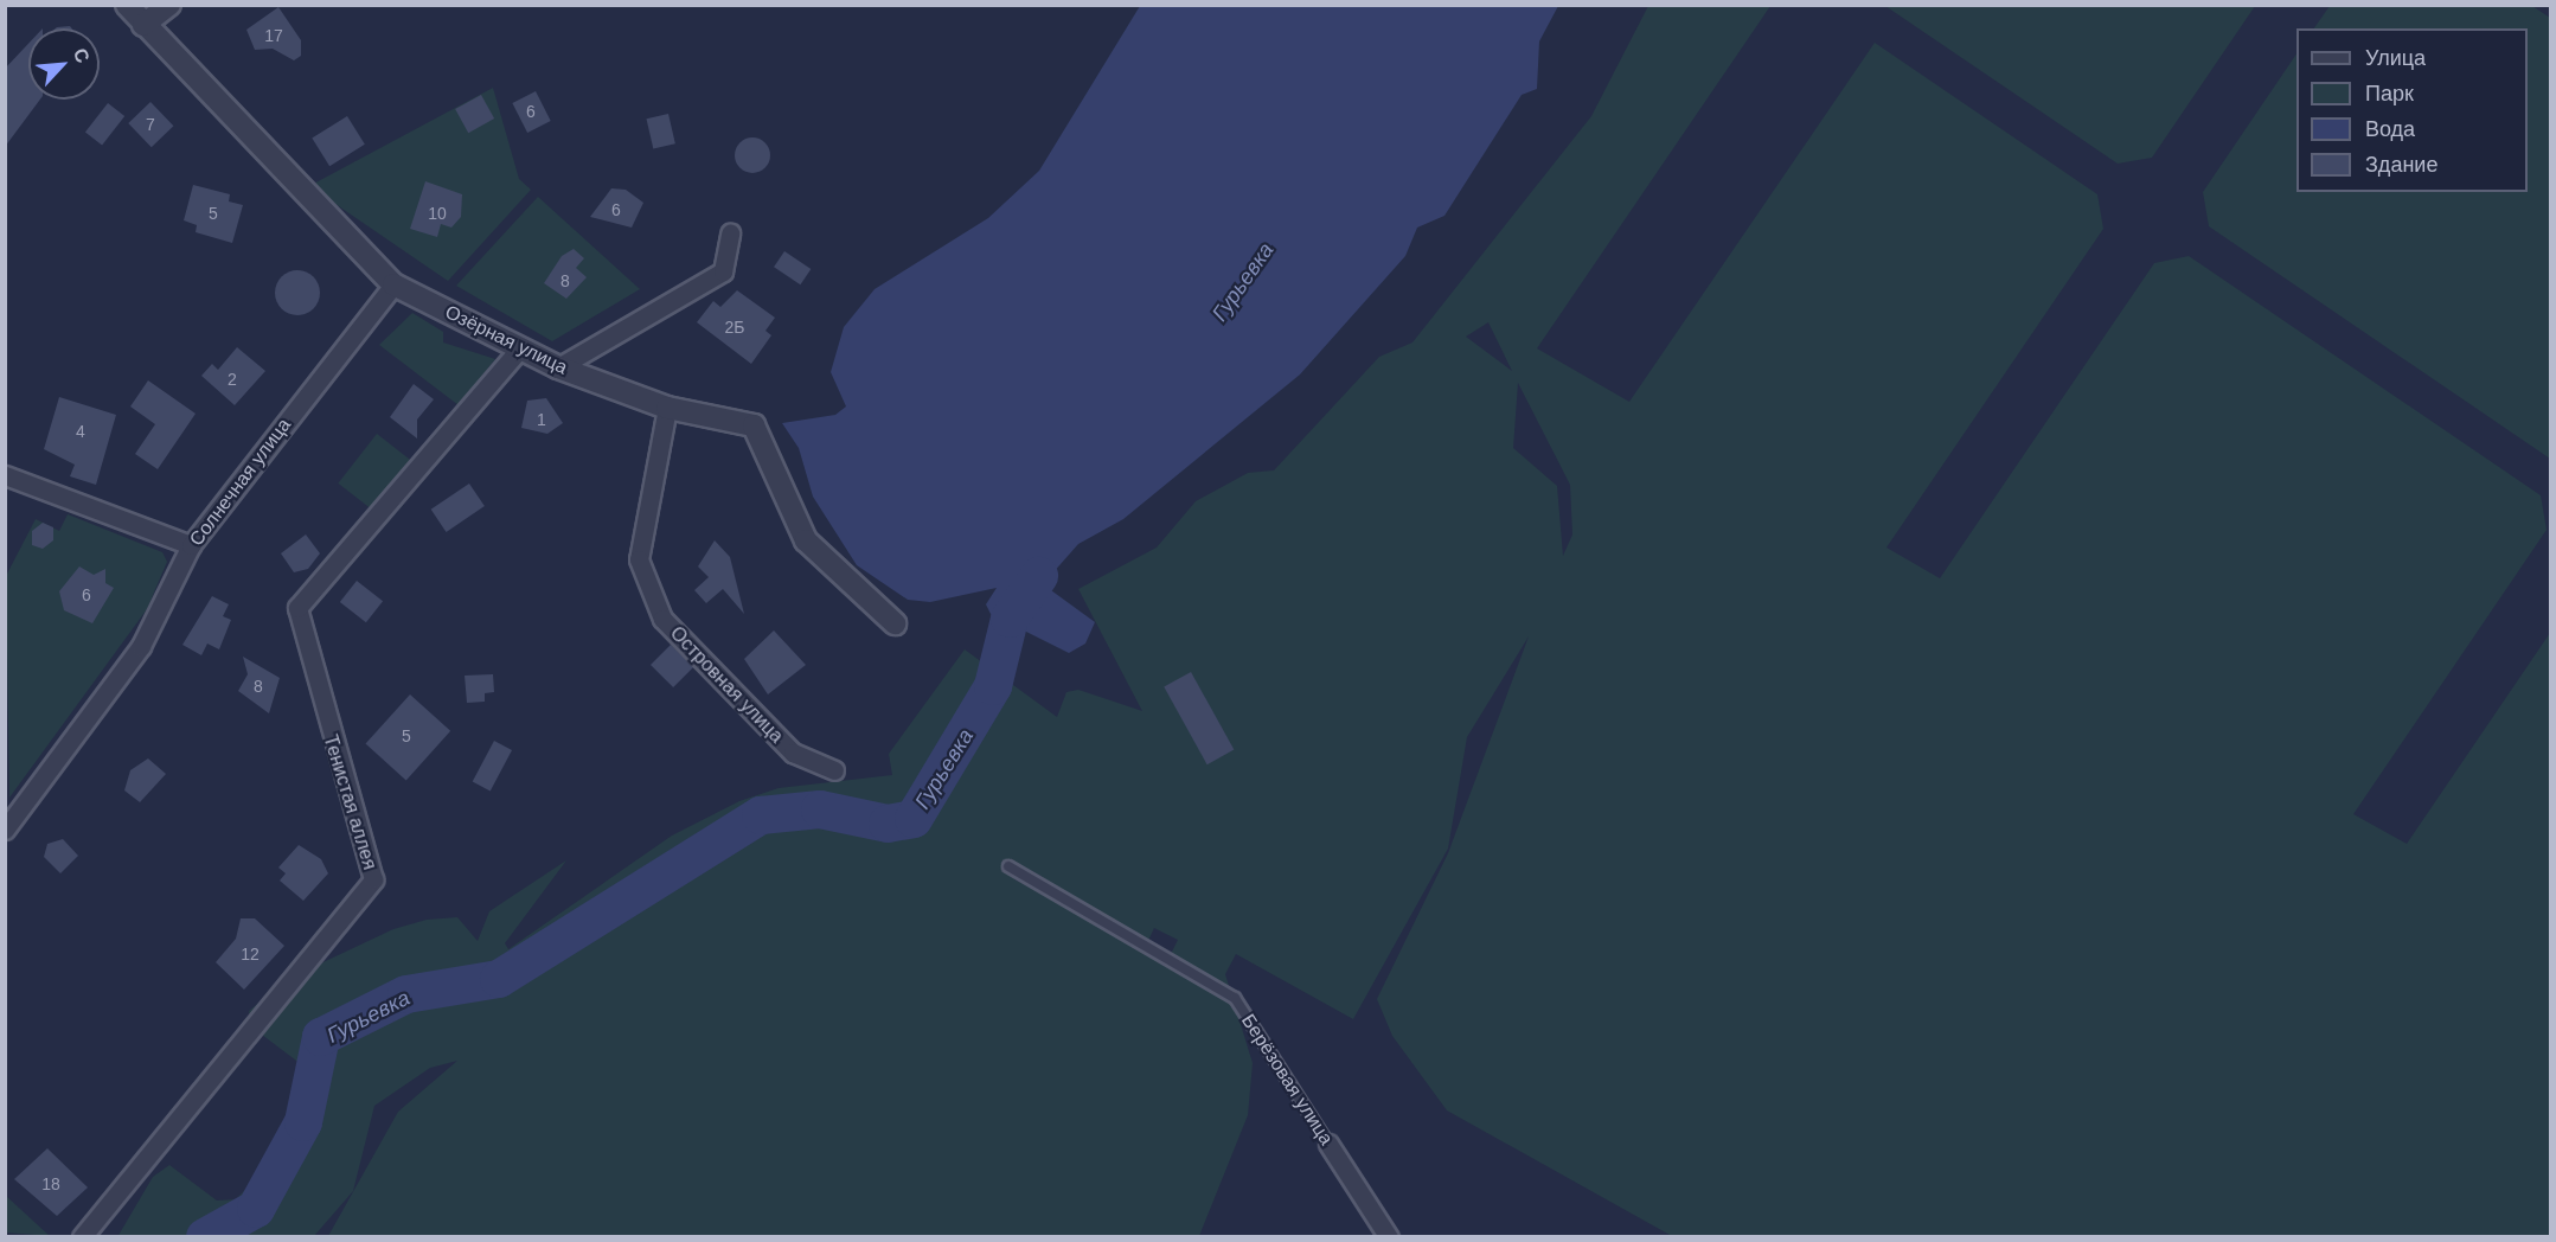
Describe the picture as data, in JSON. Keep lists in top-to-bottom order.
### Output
{
  "streets": {
    "street": [
      "Озёрная улица",
      "Солнечная улица",
      "Островная улица",
      "Тенистая аллея",
      "Берёзовая улица"
    ]
  },
  "crossings": [
    ["Озёрная улица", "Солнечная улица"],
    ["Озёрная улица", "Островная улица"],
    ["Озёрная улица", "Тенистая аллея"]
  ],
  "water": ["Гурьевка"],
  "house_numbers": [
    "17",
    "6",
    "7",
    "6",
    "5",
    "10",
    "8",
    "2Б",
    "2",
    "1",
    "4",
    "6",
    "8",
    "5",
    "12",
    "18"
  ],
  "legend": [
    "Улица",
    "Парк",
    "Вода",
    "Здание"
  ],
  "north": "top right"
}
